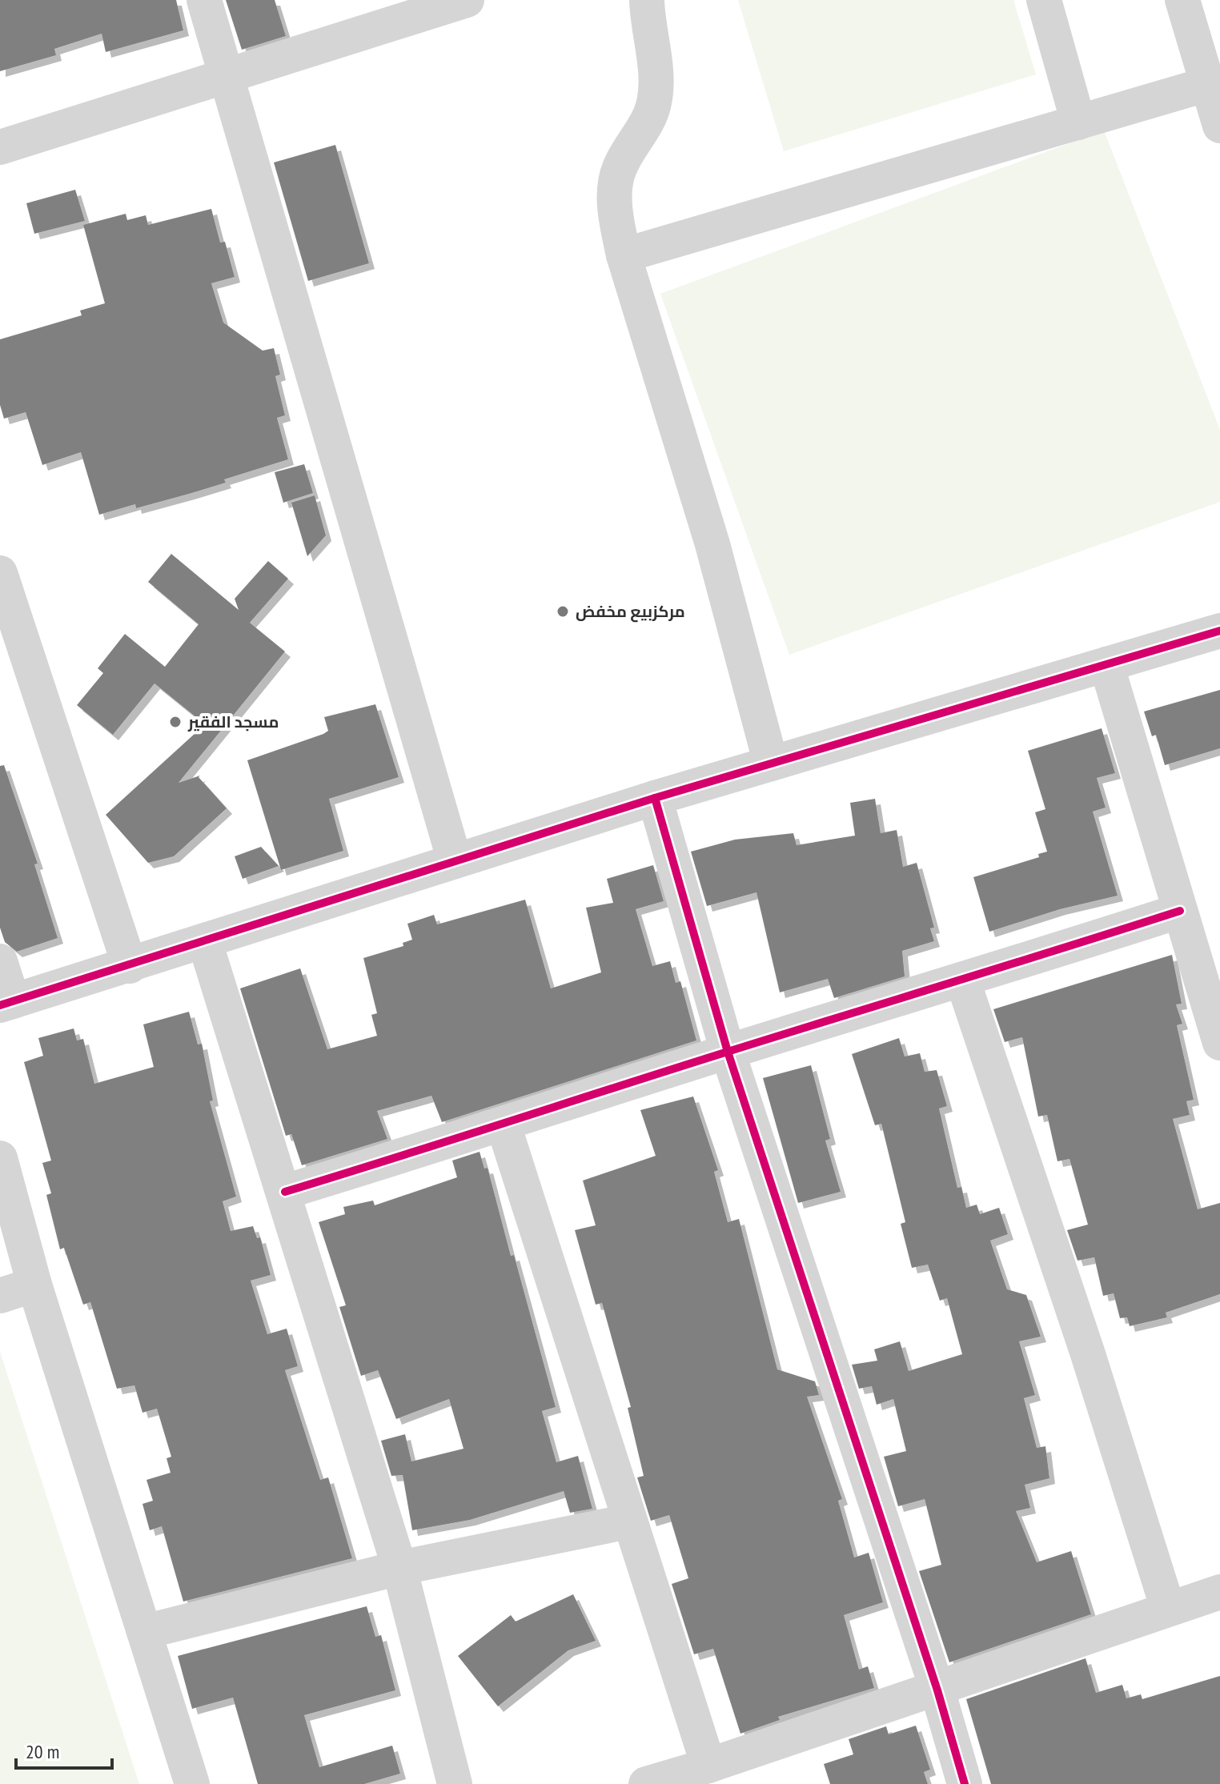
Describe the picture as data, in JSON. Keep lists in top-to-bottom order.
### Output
{
  "places": ["مركزبيع مخفض", "مسجد الفقير"],
  "scale_bar": "20 m"
}
